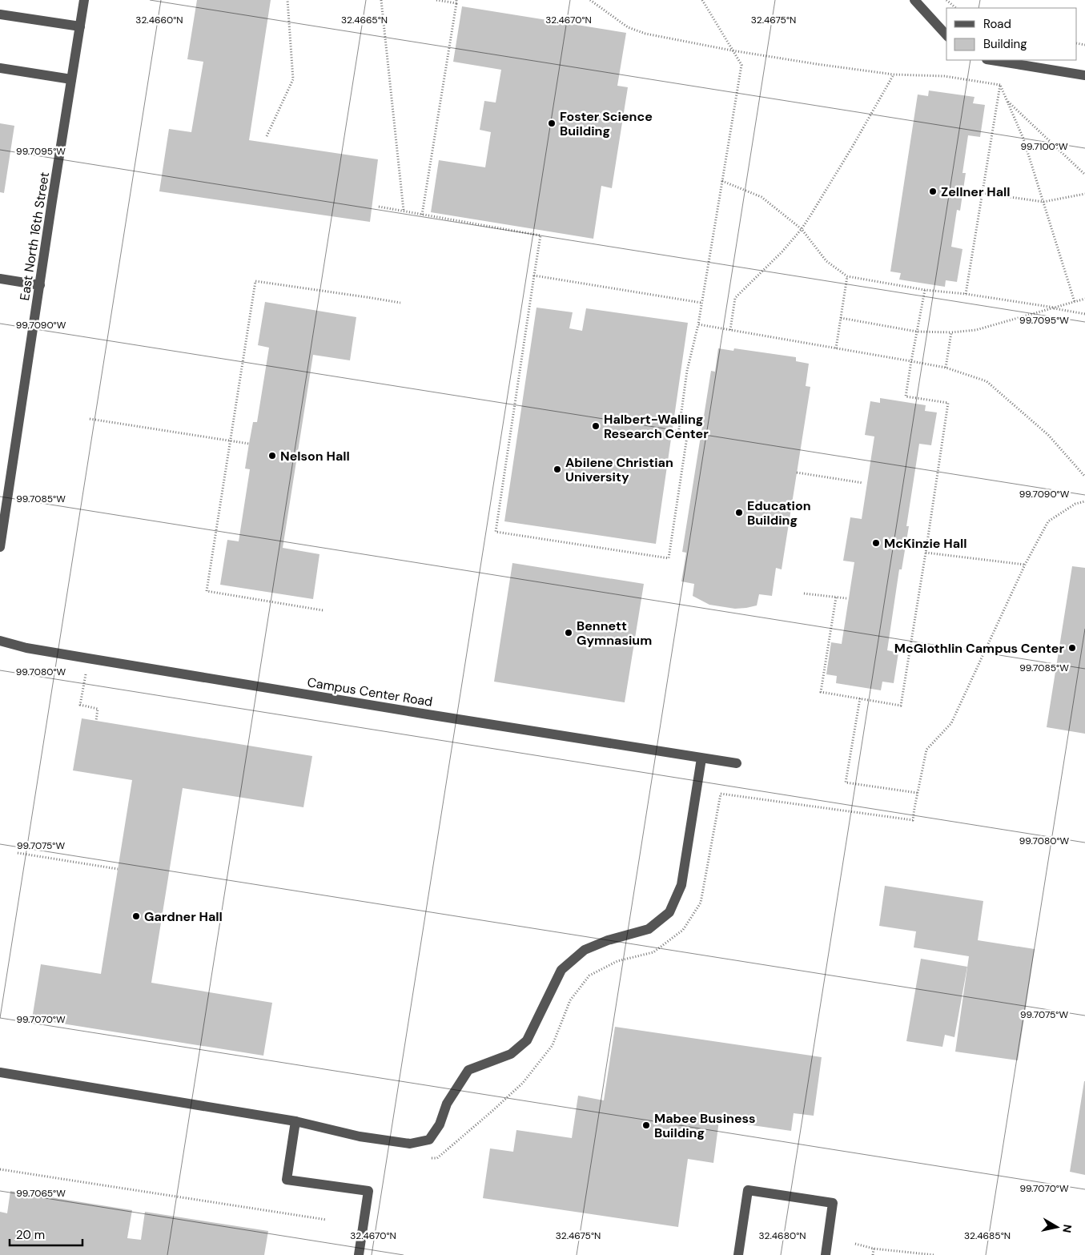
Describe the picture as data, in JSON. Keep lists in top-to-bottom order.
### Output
{
  "streets": {
    "street": ["East North 16th Street", "Campus Center Road"]
  },
  "places": [
    "Foster Science Building",
    "Zellner Hall",
    "Halbert-Walling Research Center",
    "Nelson Hall",
    "Abilene Christian University",
    "Education Building",
    "McKinzie Hall",
    "Bennett Gymnasium",
    "McGlothlin Campus Center",
    "Gardner Hall",
    "Mabee Business Building"
  ],
  "legend": ["Road", "Building"],
  "scale_bar": "20 m",
  "north": "right",
  "coordinates": [
    "32.4660°N",
    "32.4665°N",
    "32.4670°N",
    "32.4675°N",
    "99.7100°W",
    "99.7095°W",
    "99.7090°W",
    "99.7085°W",
    "99.7080°W",
    "99.7075°W",
    "99.7070°W",
    "99.7065°W",
    "32.4680°N",
    "32.4685°N"
  ]
}
